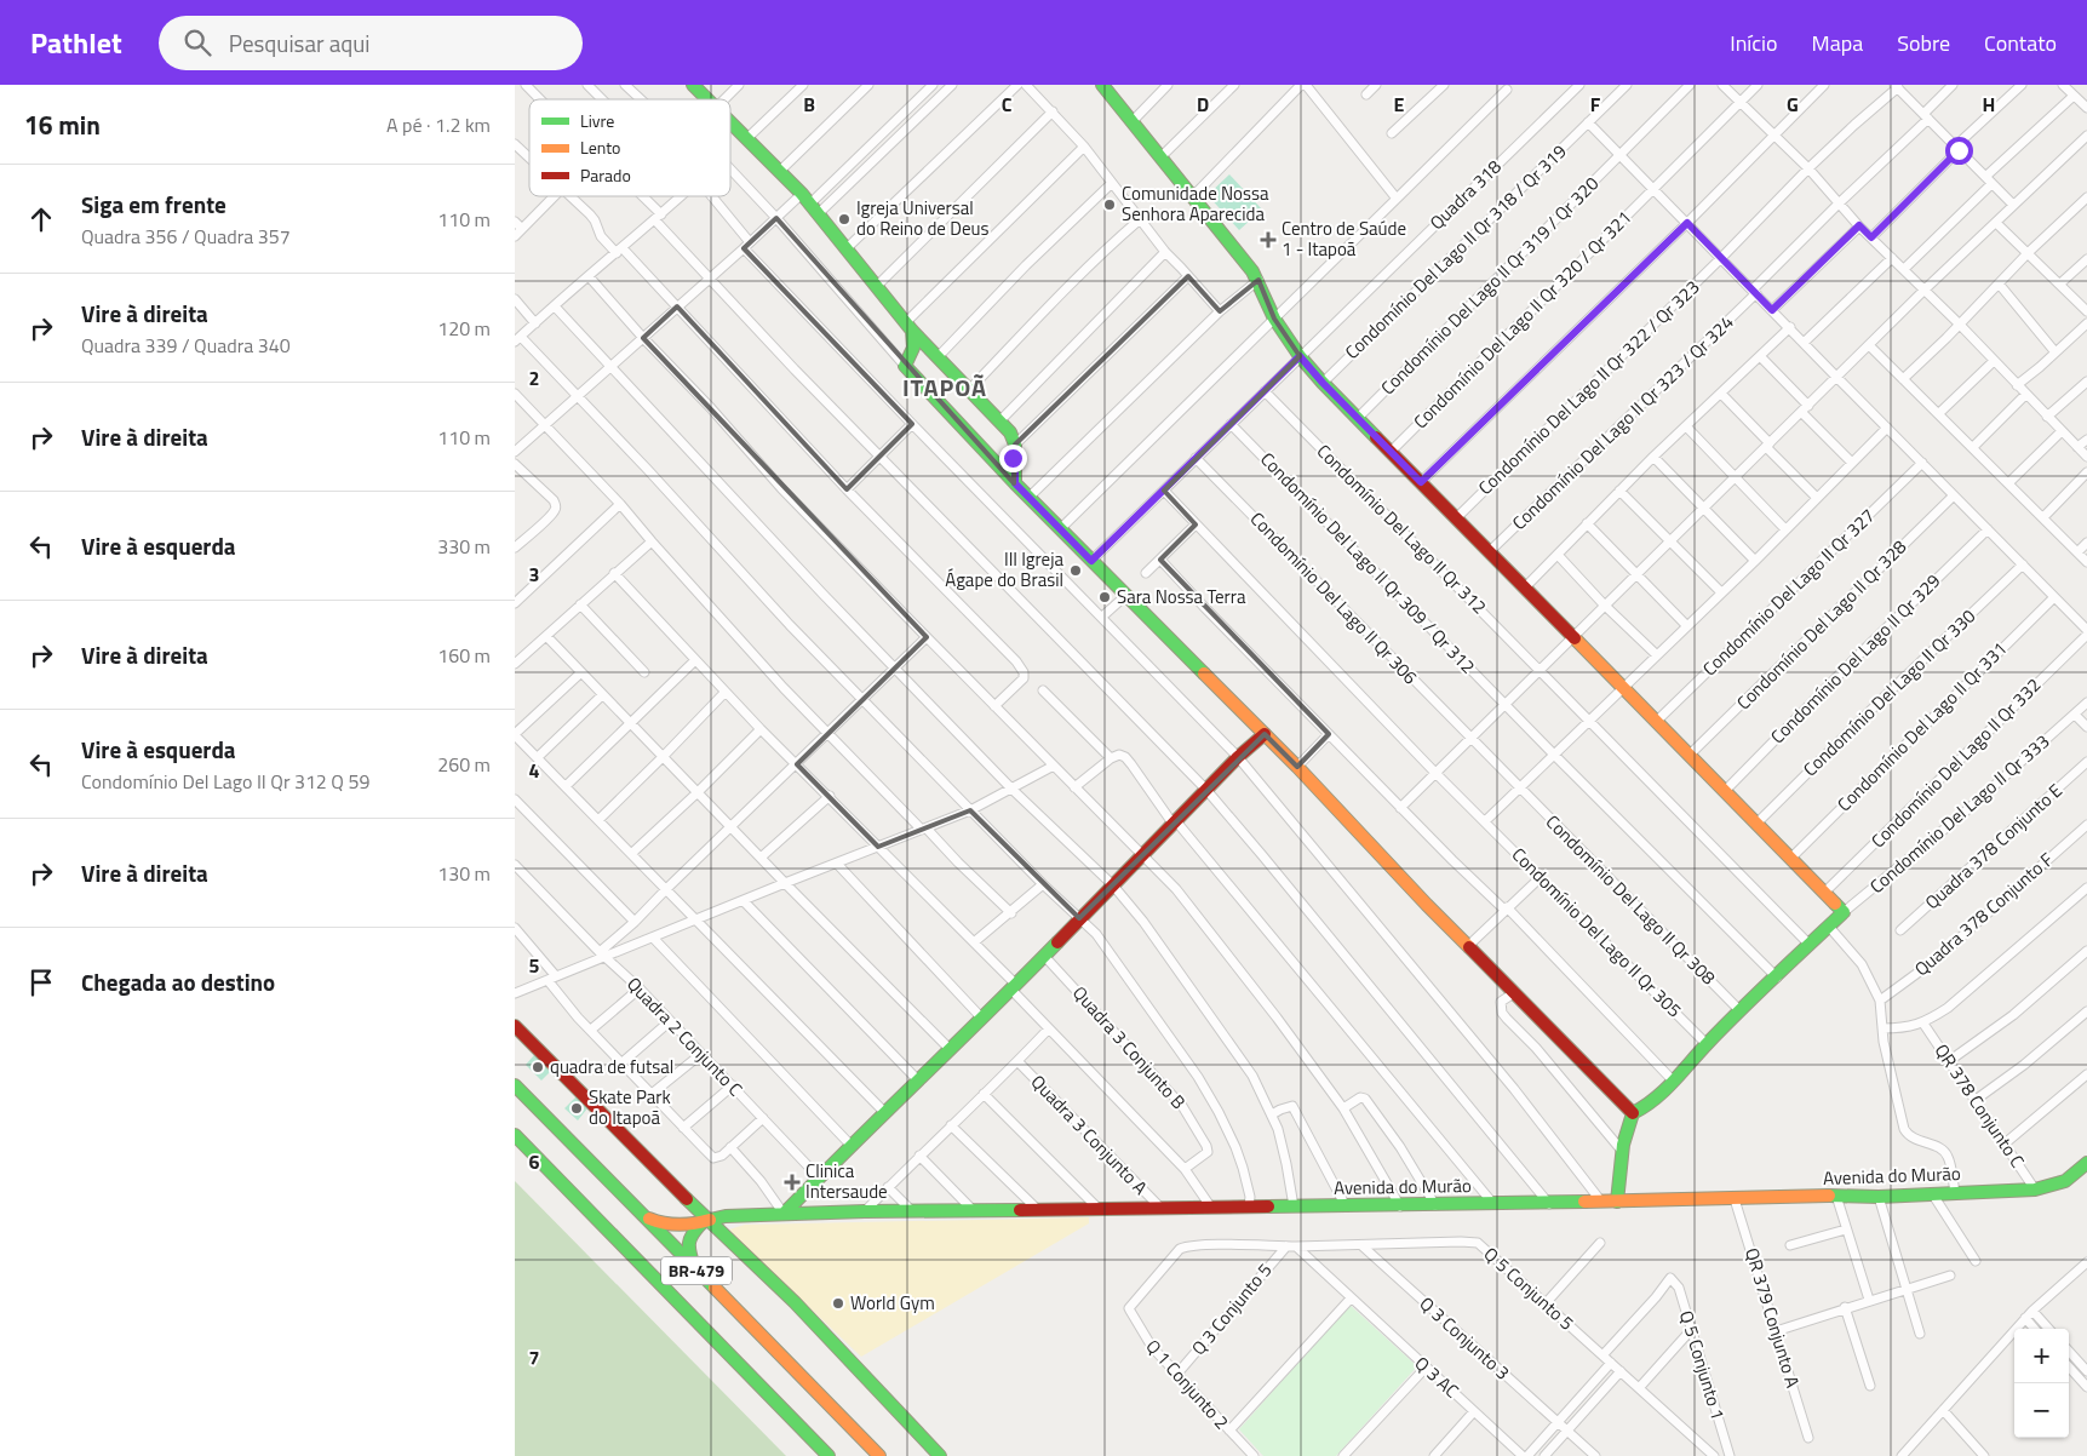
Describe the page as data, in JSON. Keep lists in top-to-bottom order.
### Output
{
  "streets": {
    "street": [
      "Quadra 318",
      "Condomínio Del Lago II Qr 318 / Qr 319",
      "Condomínio Del Lago II Qr 319 / Qr 320",
      "Condomínio Del Lago II Qr 320 / Qr 321",
      "Condomínio Del Lago II Qr 322 / Qr 323",
      "Condomínio Del Lago II Qr 323 / Qr 324",
      "Condomínio Del Lago II Qr 312",
      "Condomínio Del Lago II Qr 309 / Qr 312",
      "Condomínio Del Lago II Qr 327",
      "Condomínio Del Lago II Qr 306",
      "Condomínio Del Lago II Qr 328",
      "Condomínio Del Lago II Qr 329",
      "Condomínio Del Lago II Qr 330",
      "Condomínio Del Lago II Qr 331",
      "Condomínio Del Lago II Qr 332",
      "Condomínio Del Lago II Qr 333",
      "Quadra 378 Conjunto E",
      "Condomínio Del Lago II Qr 308",
      "Quadra 378 Conjunto F",
      "Condomínio Del Lago II Qr 305",
      "Quadra 2 Conjunto C",
      "Quadra 3 Conjunto B",
      "QR 378 Conjunto C",
      "Quadra 3 Conjunto A",
      "Avenida do Murão",
      "BR-479",
      "Q 5 Conjunto 5",
      "Q 3 Conjunto 5",
      "QR 379 Conjunto A",
      "Q 3 Conjunto 3",
      "Q 5 Conjunto 1",
      "Q 3 AC",
      "Q 1 Conjunto 2"
    ]
  },
  "crossings": [
    ["Quadra 318", "Condomínio Del Lago II Qr 312"],
    ["Quadra 318", "Condomínio Del Lago II Qr 309 / Qr 312"],
    ["Quadra 318", "Condomínio Del Lago II Qr 306"],
    ["Quadra 318", "Condomínio Del Lago II Qr 305"],
    ["Condomínio Del Lago II Qr 306", "Condomínio Del Lago II Qr 308"],
    ["QR 378 Conjunto C", "Avenida do Murão"],
    ["Quadra 3 Conjunto A", "Avenida do Murão"],
    ["Avenida do Murão", "BR-479"],
    ["Avenida do Murão", "QR 379 Conjunto A"],
    ["Q 5 Conjunto 5", "Q 3 Conjunto 5"],
    ["Q 5 Conjunto 5", "Q 3 Conjunto 3"],
    ["Q 5 Conjunto 5", "Q 5 Conjunto 1"],
    ["Q 5 Conjunto 5", "Q 3 AC"],
    ["Q 5 Conjunto 5", "Q 1 Conjunto 2"],
    ["Q 3 Conjunto 5", "Q 3 AC"],
    ["Q 3 Conjunto 5", "Q 1 Conjunto 2"],
    ["Q 3 AC", "Q 1 Conjunto 2"]
  ],
  "districts": ["ITAPOÃ"],
  "places": {
    "other": [
      "Comunidade Nossa Senhora Aparecida",
      "Igreja Universal do Reino de Deus",
      "III Igreja Ágape do Brasil",
      "Sara Nossa Terra",
      "quadra de futsal",
      "Skate Park do Itapoã",
      "World Gym"
    ],
    "health": ["Centro de Saúde 1 - Itapoã", "Clinica Intersaude"]
  },
  "legend": ["Livre", "Lento", "Parado"],
  "page": {
    "header": "Pathlet",
    "search": "Pesquisar aqui",
    "nav": [
      "Início",
      "Mapa",
      "Sobre",
      "Contato"
    ],
    "heading": ["16 min", "A pé · 1.2 km"],
    "list": [
      ["Siga em frente", "Quadra 356 / Quadra 357", "110 m"],
      ["Vire à direita", "Quadra 339 / Quadra 340", "120 m"],
      ["Vire à direita", "110 m"],
      ["Vire à esquerda", "330 m"],
      ["Vire à direita", "160 m"],
      ["Vire à esquerda", "Condomínio Del Lago II Qr 312 Q 59", "260 m"],
      ["Vire à direita", "130 m"],
      "Chegada ao destino"
    ],
    "map_buttons": ["+", "−"]
  },
  "grid": {
    "columns": [
      "B",
      "C",
      "D",
      "E",
      "F",
      "G",
      "H"
    ],
    "rows": [
      "2",
      "3",
      "4",
      "5",
      "6",
      "7"
    ]
  }
}
